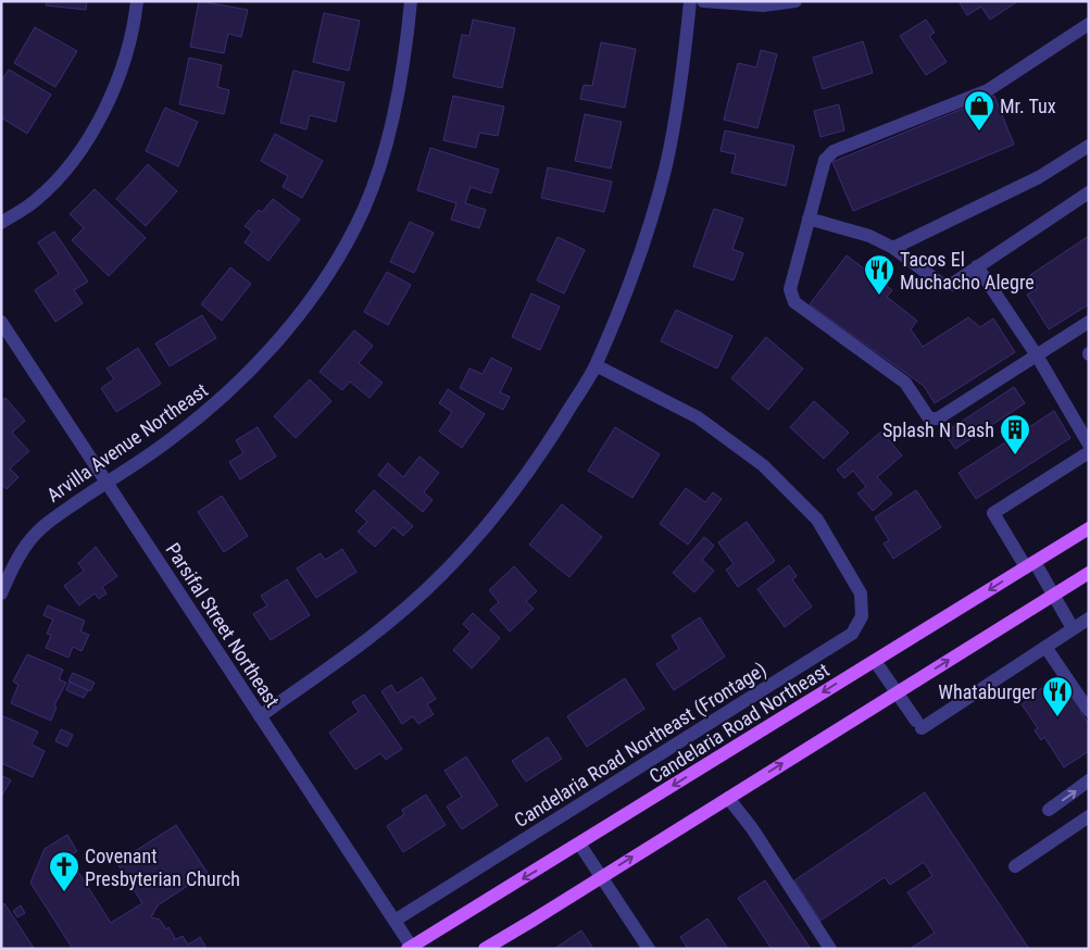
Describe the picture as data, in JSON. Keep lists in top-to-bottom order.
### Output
{
  "streets": {
    "main road": ["Candelaria Road Northeast"],
    "street": ["Arvilla Avenue Northeast", "Parsifal Street Northeast", "Candelaria Road Northeast (Frontage)"]
  },
  "crossings": [
    ["Arvilla Avenue Northeast", "Parsifal Street Northeast"],
    ["Parsifal Street Northeast", "Candelaria Road Northeast"],
    ["Parsifal Street Northeast", "Candelaria Road Northeast (Frontage)"]
  ],
  "places": {
    "shop": ["Mr. Tux"],
    "restaurant": ["Tacos El Muchacho Alegre", "Whataburger"],
    "building": ["Splash N Dash"],
    "church": ["Covenant Presbyterian Church"]
  }
}
